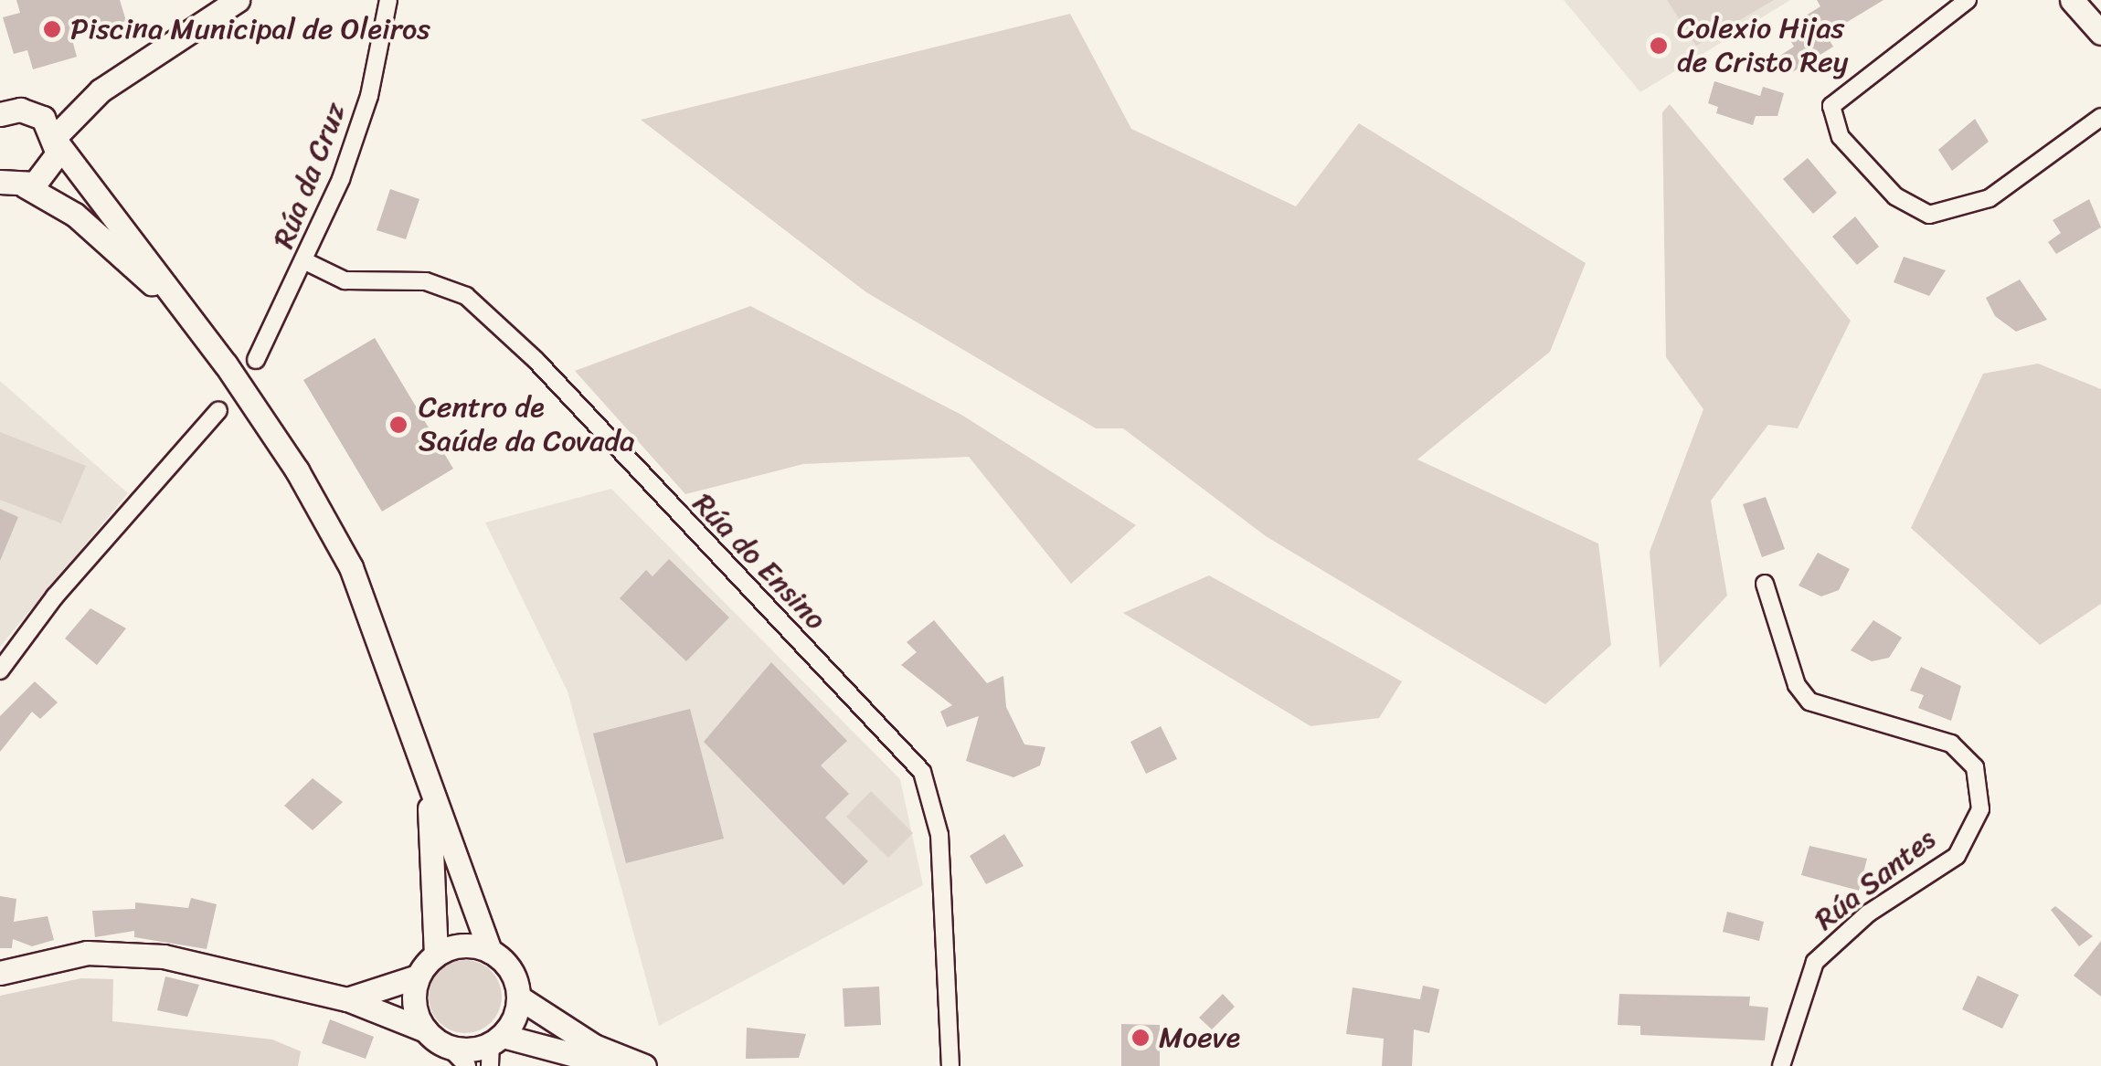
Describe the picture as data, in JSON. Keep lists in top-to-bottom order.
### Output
{
  "streets": {
    "street": ["Rúa da Cruz", "Rúa do Ensino", "Rúa Santes"]
  },
  "crossings": [
    ["Rúa da Cruz", "Rúa do Ensino"]
  ],
  "places": [
    "Piscina Municipal de Oleiros",
    "Colexio Hijas de Cristo Rey",
    "Centro de Saúde da Covada",
    "Moeve"
  ]
}
